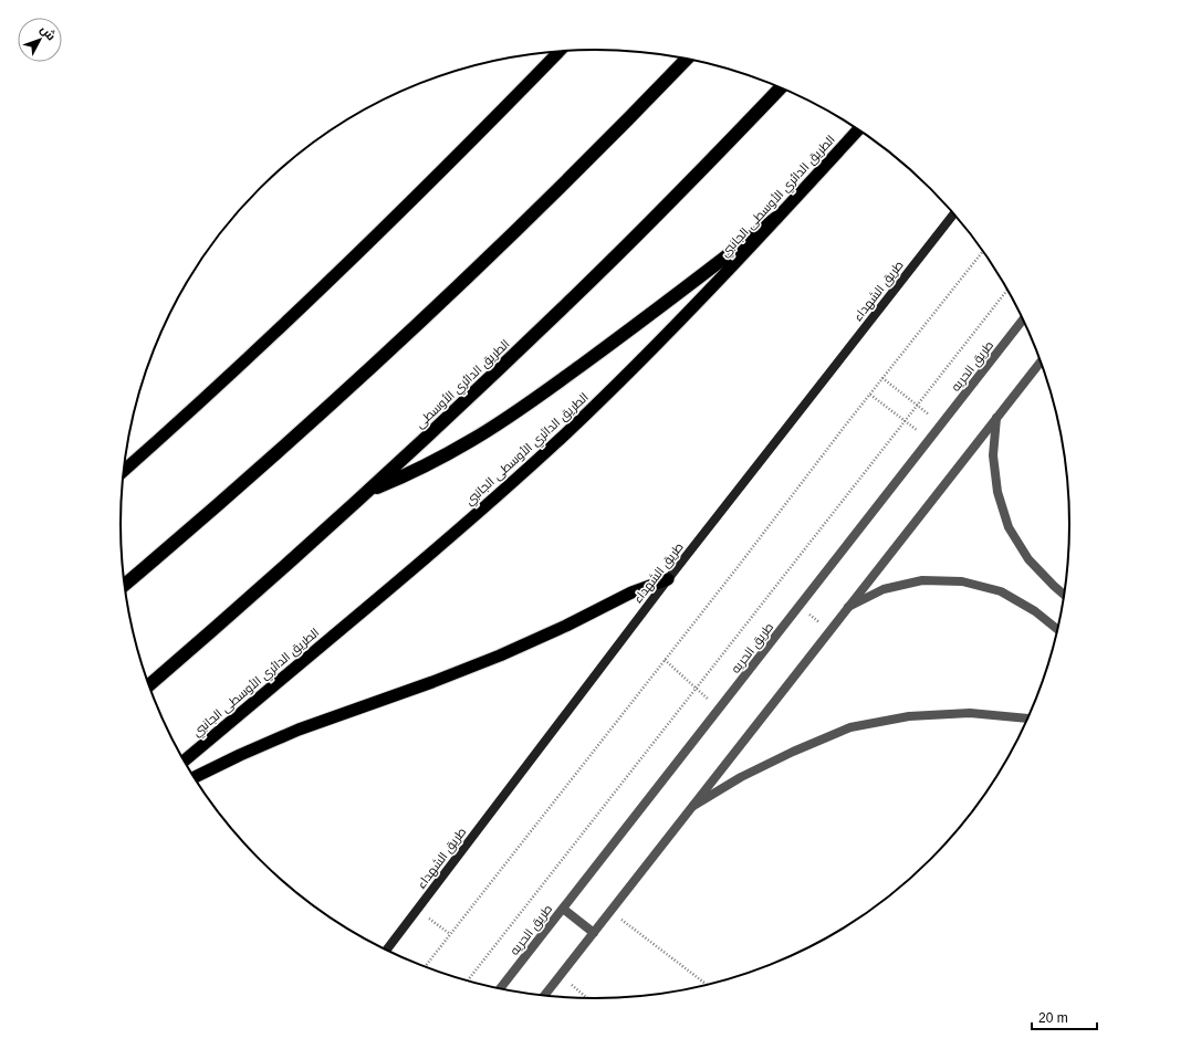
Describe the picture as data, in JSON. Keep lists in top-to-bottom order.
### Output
{
  "streets": {
    "highway": ["الطريق الدائري الأوسطى الجانبي", "الطريق الدائري الأوسطى"],
    "main road": ["طريق الشهداء"],
    "street": ["طريق الحريه"]
  },
  "scale_bar": "20 m",
  "north": "top right"
}
